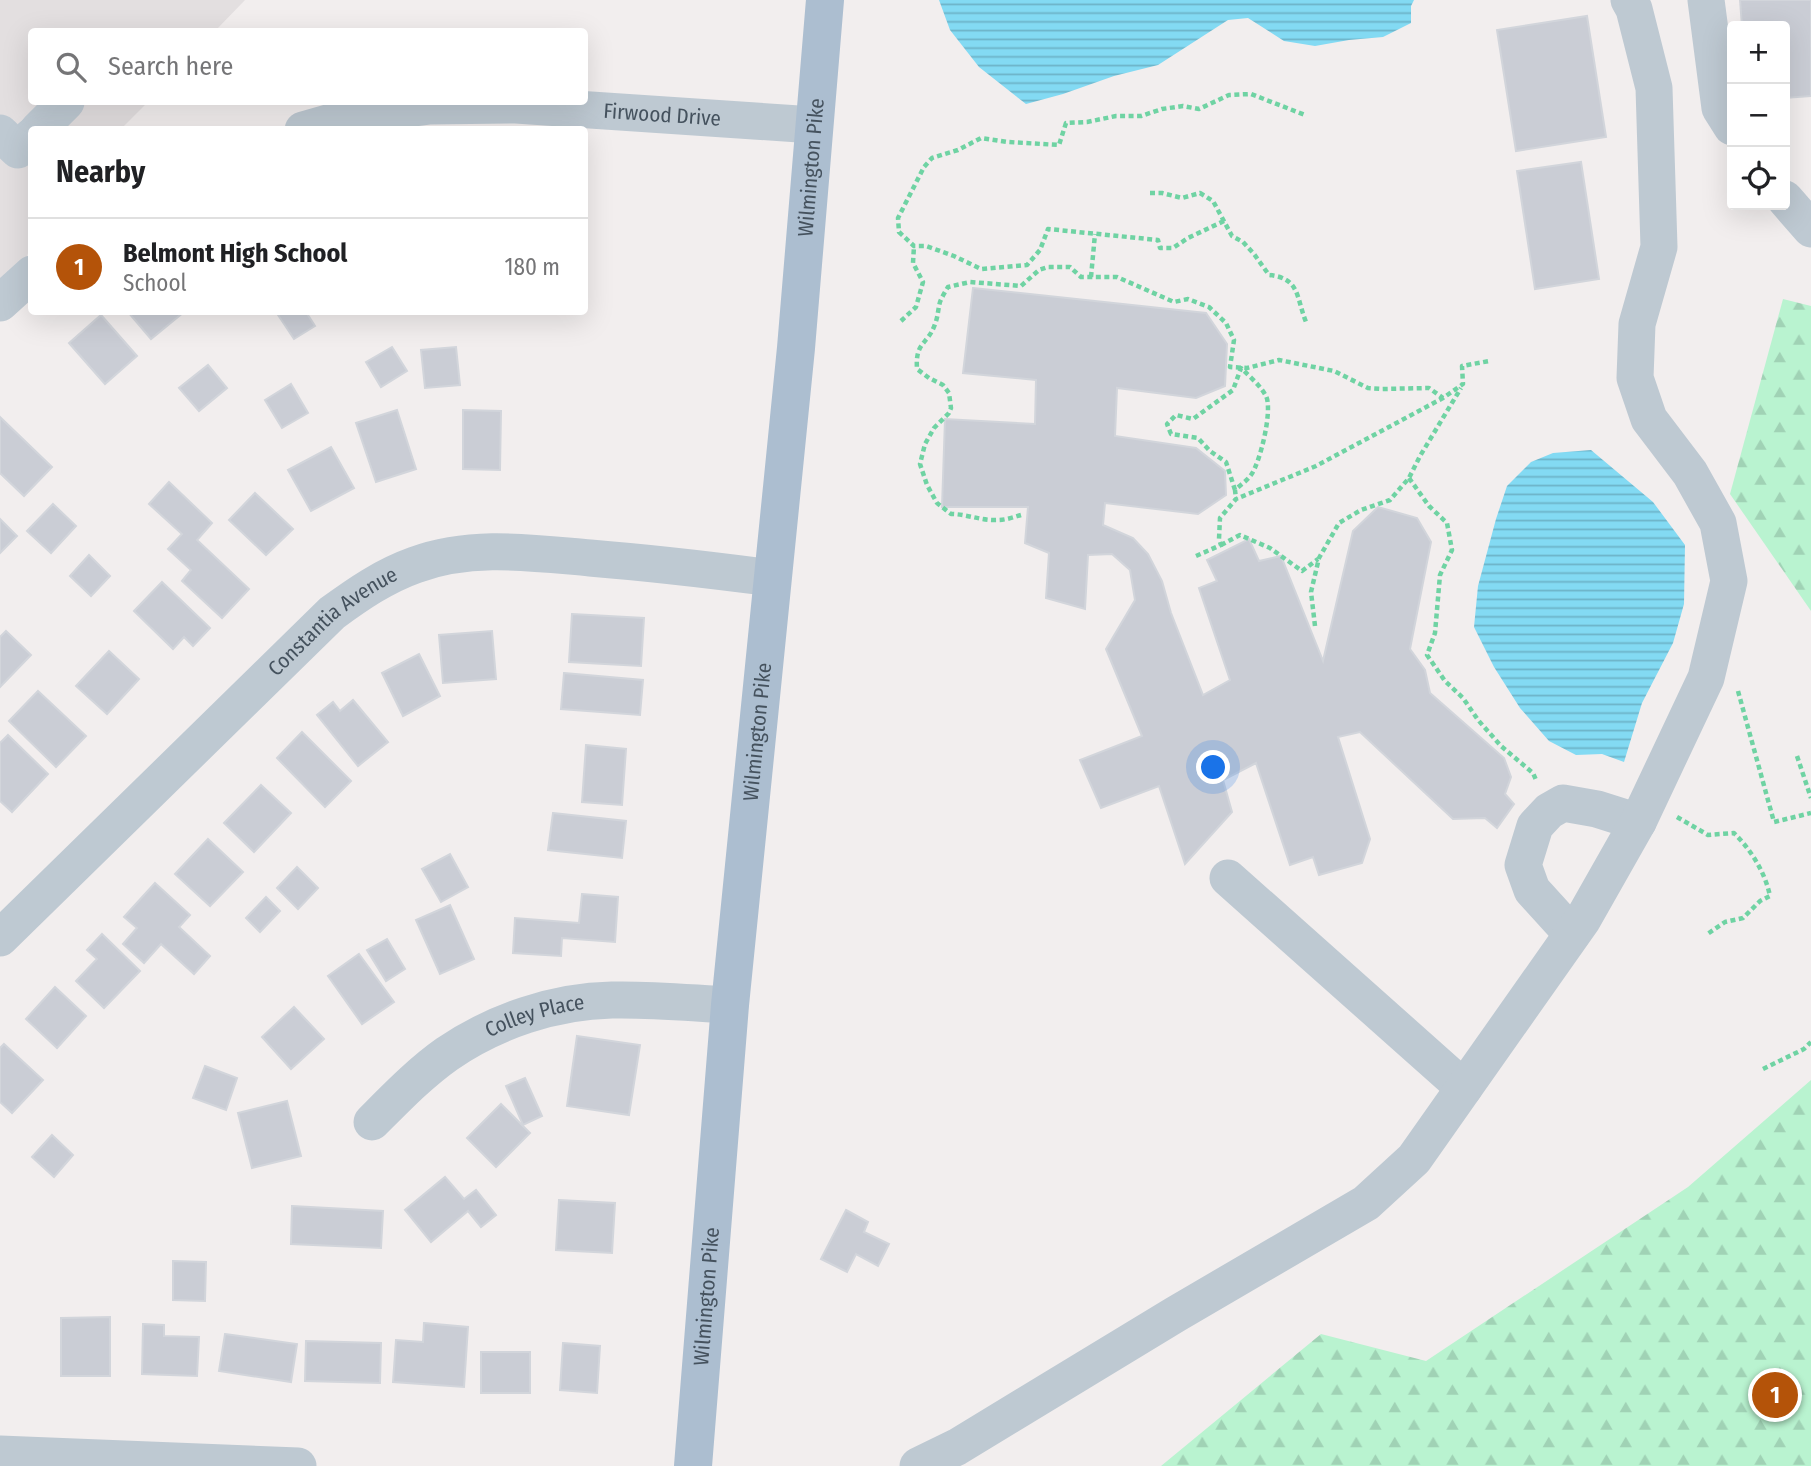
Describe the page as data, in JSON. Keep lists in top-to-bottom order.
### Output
{
  "streets": {
    "main road": ["Wilmington Pike"],
    "street": ["Firwood Drive", "Constantia Avenue", "Colley Place"]
  },
  "crossings": [
    ["Firwood Drive", "Wilmington Pike"],
    ["Wilmington Pike", "Constantia Avenue"],
    ["Wilmington Pike", "Colley Place"]
  ],
  "page": {
    "map_buttons": ["+", "−"],
    "search": "Search here",
    "heading": "Nearby",
    "list": [
      {
        "mark": "1",
        "name": "Belmont High School",
        "note": "School",
        "value": "180 m"
      }
    ],
    "pins": "1"
  }
}
